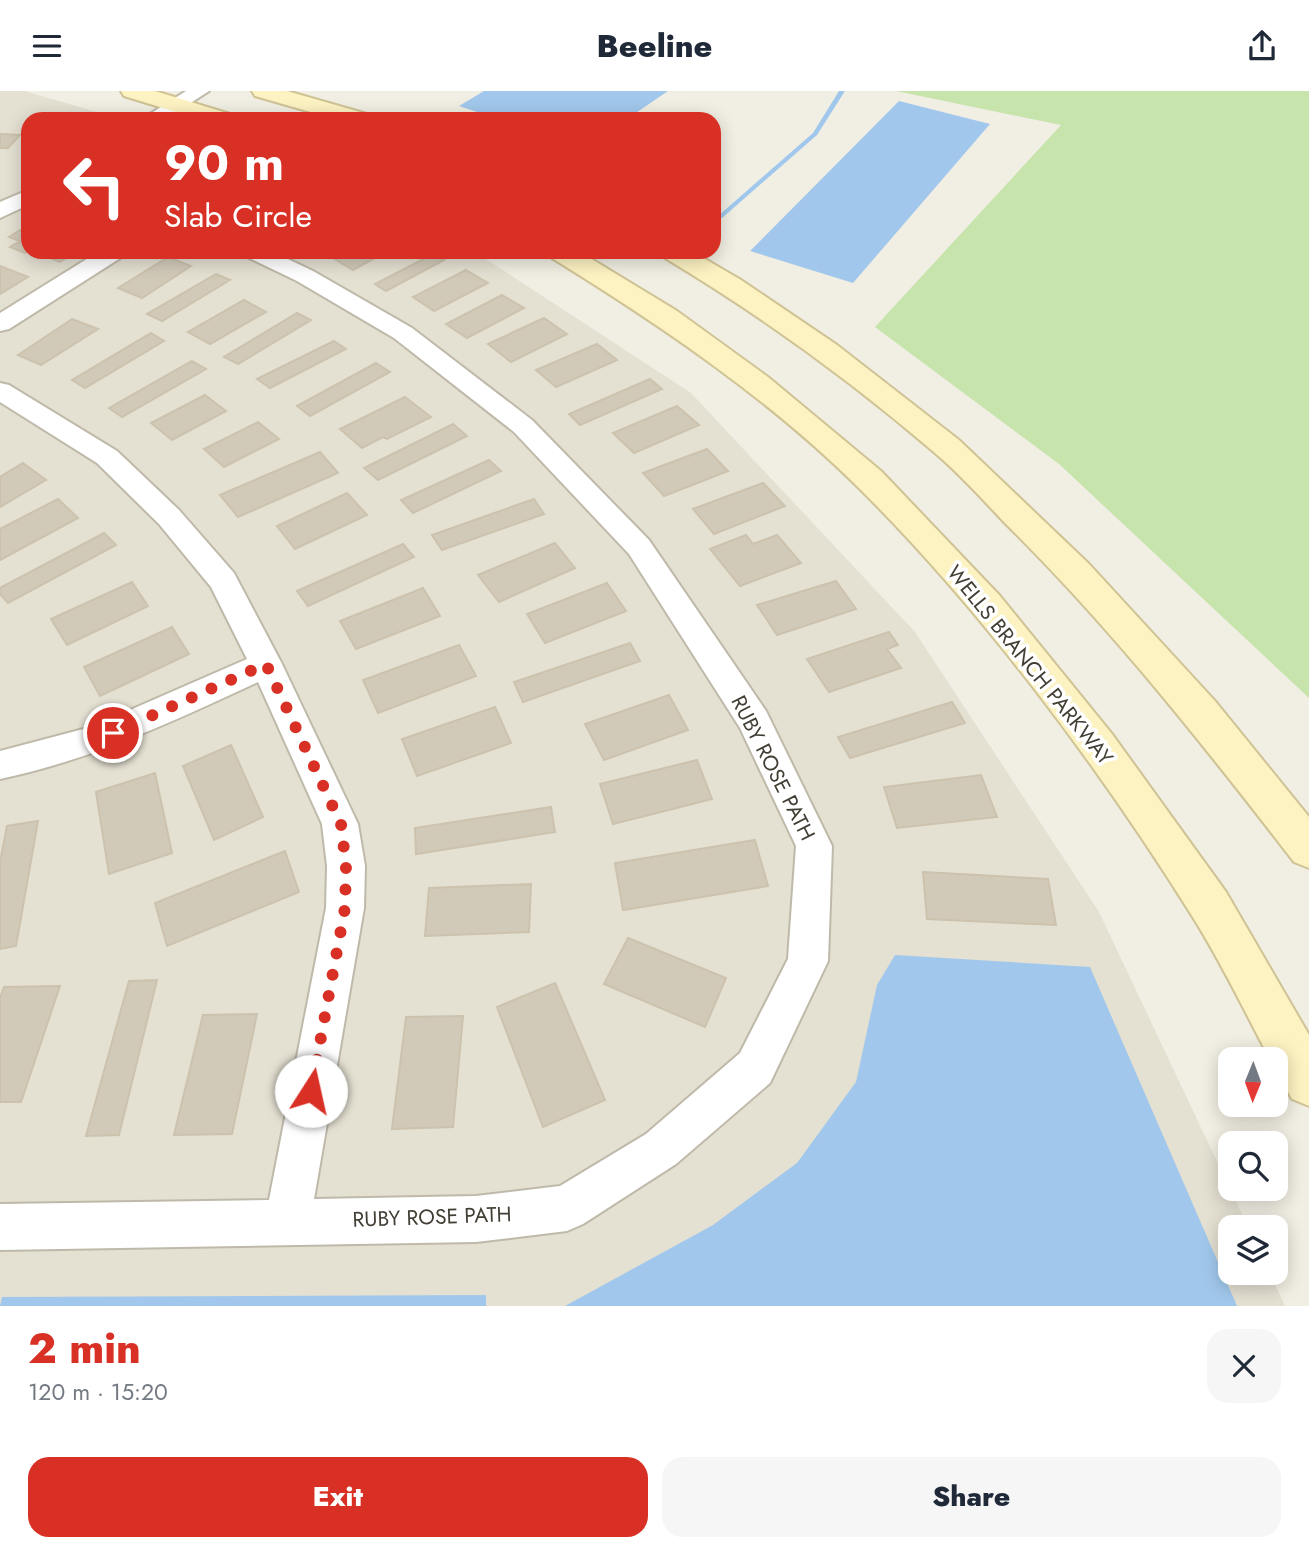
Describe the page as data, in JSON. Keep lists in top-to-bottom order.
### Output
{
  "streets": {
    "street": ["WELLS BRANCH PARKWAY", "RUBY ROSE PATH"]
  },
  "north": "bottom",
  "page": {
    "header": "Beeline",
    "turn": ["90 m", "Slab Circle"],
    "heading": ["2 min", "120 m · 15:20"],
    "buttons": ["Exit", "Share"]
  }
}
